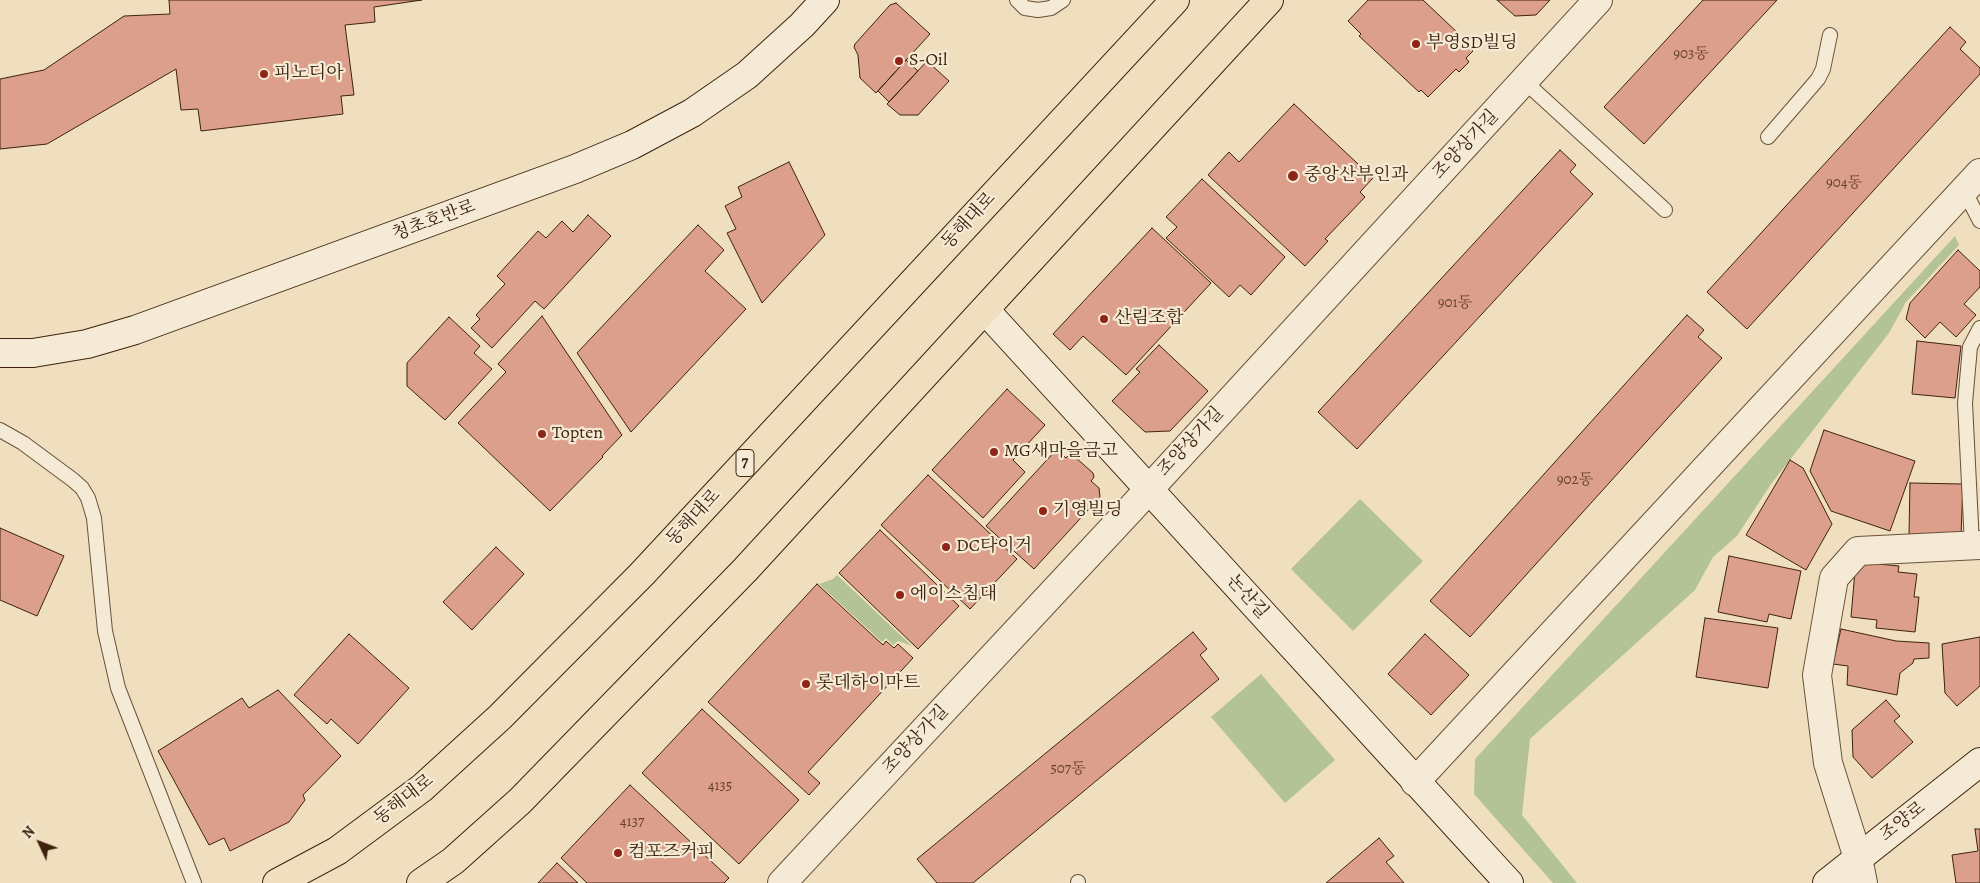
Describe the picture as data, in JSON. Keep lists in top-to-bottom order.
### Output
{
  "streets": {
    "main road": ["동해대로", "7"],
    "street": [
      "조양상가길",
      "청초호반로",
      "논산길",
      "조양로"
    ]
  },
  "crossings": [
    ["조양상가길", "논산길"]
  ],
  "places": [
    "부영SD빌딩",
    "S-Oil",
    "피노디아",
    "중앙산부인과",
    "산림조합",
    "Topten",
    "MG새마을금고",
    "기영빌딩",
    "DC타이거",
    "에이스침대",
    "롯데하이마트",
    "컴포즈커피"
  ],
  "house_numbers": [
    "903동",
    "904동",
    "901동",
    "902동",
    "507동",
    "4135",
    "4137"
  ],
  "north": "top left"
}
